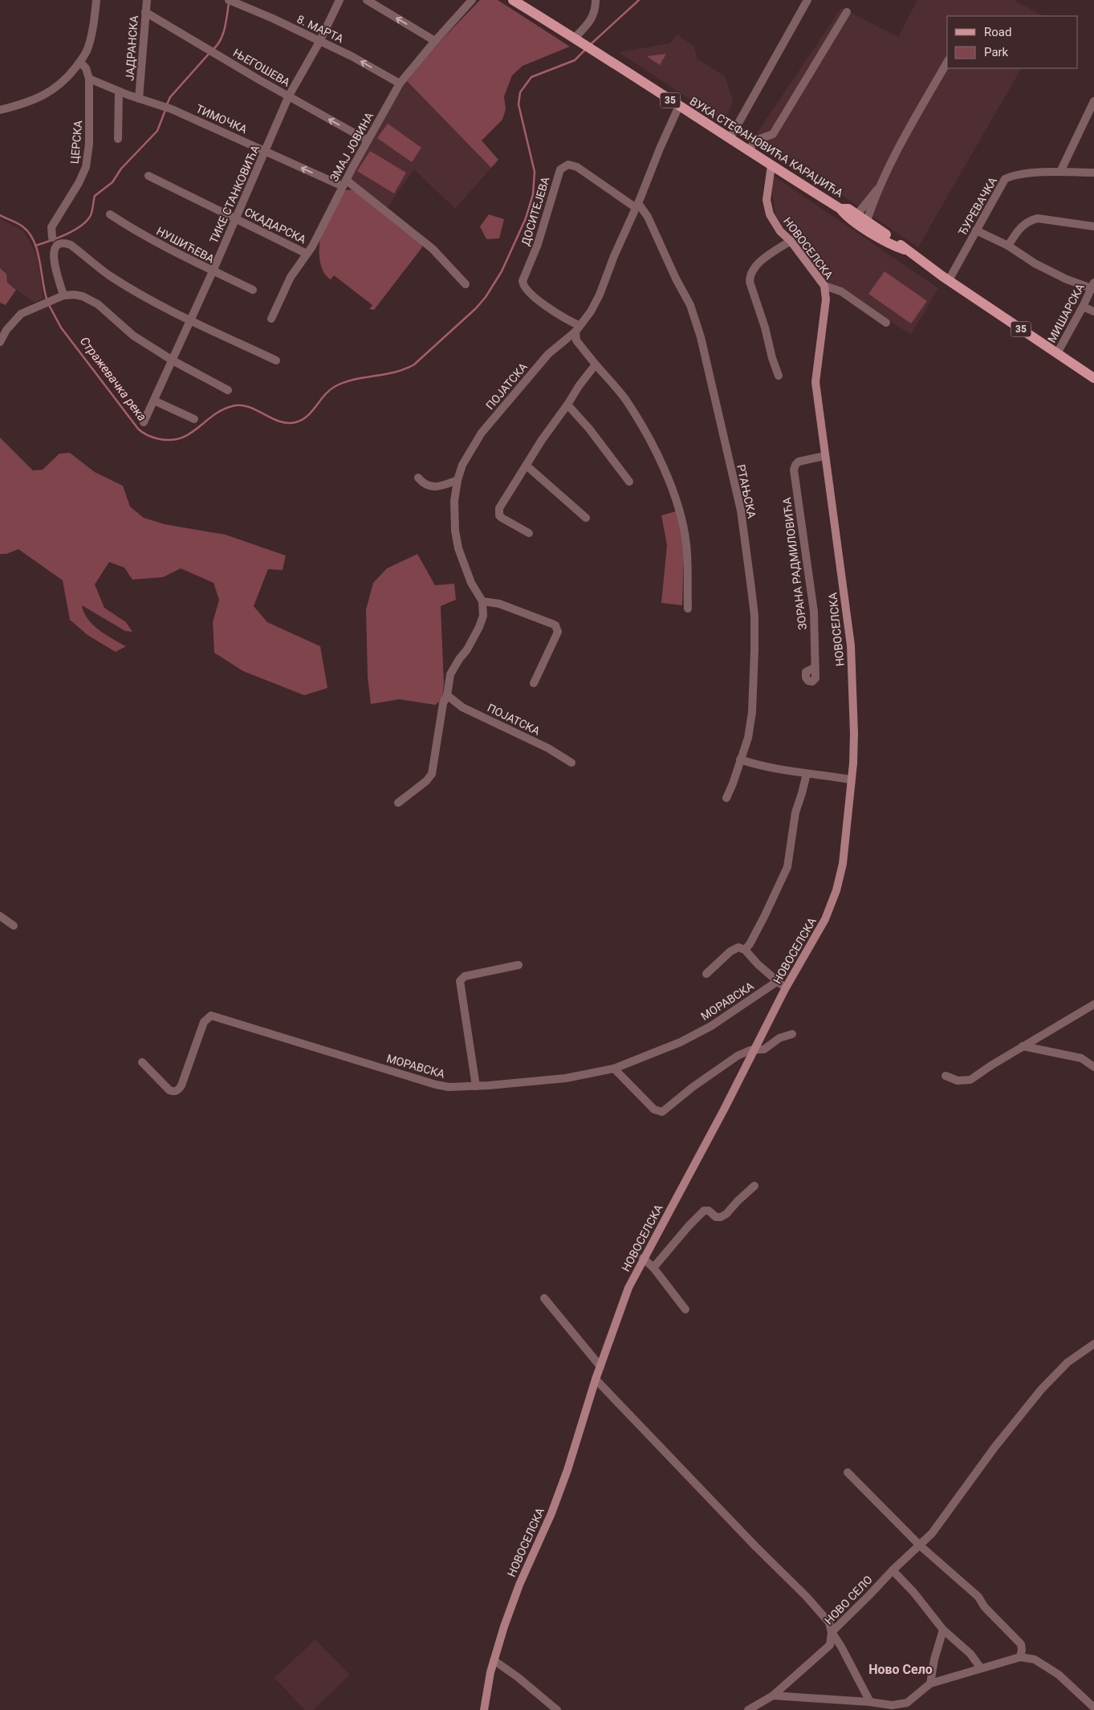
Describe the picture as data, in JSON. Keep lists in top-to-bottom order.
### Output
{
  "streets": {
    "main road": ["35", "ВУКА СТЕФАНОВИЋА КАРАЏИЋА"],
    "street": [
      "8. МАРТА",
      "ЈАДРАНСКА",
      "ЊЕГОШЕВА",
      "ТИМОЧКА",
      "ЦЕРСКА",
      "ЗМАЈ ЈОВИНА",
      "ТИКЕ СТАНКОВИЋА",
      "ЂУРЕВАЧКА",
      "ДОСИТЕЈЕВА",
      "СКАДАРСКА",
      "НУШИЋЕВА",
      "НОВОСЕЛСКА",
      "МИШАРСКА",
      "ПОЈАТСКА",
      "РТАЊСКА",
      "ЗОРАНА РАДМИЛОВИЋА",
      "МОРАВСКА",
      "НОВО СЕЛО"
    ]
  },
  "crossings": [
    ["8. МАРТА", "ЗМАЈ ЈОВИНА"],
    ["8. МАРТА", "ТИКЕ СТАНКОВИЋА"],
    ["ЈАДРАНСКА", "ЊЕГОШЕВА"],
    ["ЈАДРАНСКА", "ТИМОЧКА"],
    ["ЊЕГОШЕВА", "ЗМАЈ ЈОВИНА"],
    ["ЊЕГОШЕВА", "ТИКЕ СТАНКОВИЋА"],
    ["35", "ВУКА СТЕФАНОВИЋА КАРАЏИЋА"],
    ["ТИМОЧКА", "ЦЕРСКА"],
    ["ТИМОЧКА", "ЗМАЈ ЈОВИНА"],
    ["ТИМОЧКА", "ТИКЕ СТАНКОВИЋА"],
    ["ЗМАЈ ЈОВИНА", "СКАДАРСКА"],
    ["ВУКА СТЕФАНОВИЋА КАРАЏИЋА", "ЂУРЕВАЧКА"],
    ["ВУКА СТЕФАНОВИЋА КАРАЏИЋА", "НОВОСЕЛСКА"],
    ["ВУКА СТЕФАНОВИЋА КАРАЏИЋА", "МИШАРСКА"],
    ["ВУКА СТЕФАНОВИЋА КАРАЏИЋА", "ПОЈАТСКА"],
    ["ТИКЕ СТАНКОВИЋА", "СКАДАРСКА"],
    ["ТИКЕ СТАНКОВИЋА", "НУШИЋЕВА"],
    ["ДОСИТЕЈЕВА", "ПОЈАТСКА"],
    ["ДОСИТЕЈЕВА", "РТАЊСКА"],
    ["НОВОСЕЛСКА", "ЗОРАНА РАДМИЛОВИЋА"],
    ["ПОЈАТСКА", "РТАЊСКА"]
  ],
  "one_way": ["ЊЕГОШЕВА"],
  "districts": ["Ново Село"],
  "water": ["Стражевачка река"],
  "legend": ["Road", "Park"]
}
